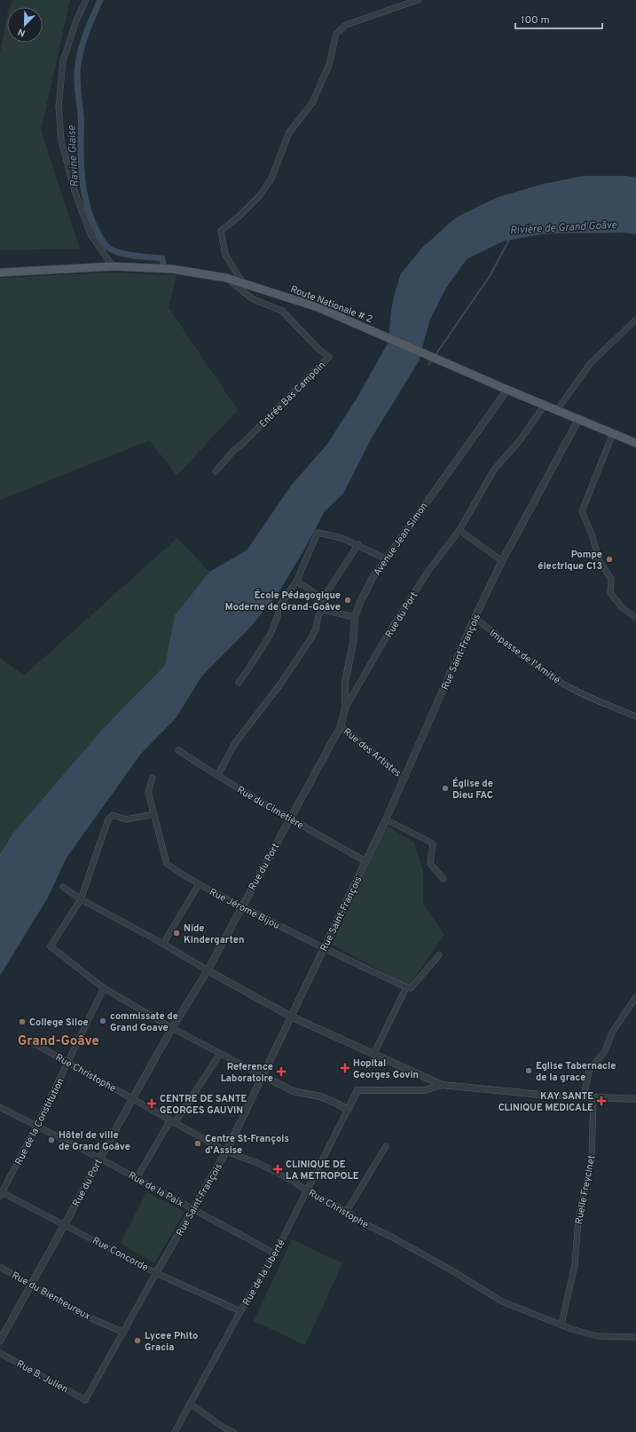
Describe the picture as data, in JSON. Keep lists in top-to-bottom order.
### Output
{
  "streets": {
    "main road": ["Route Nationale # 2"],
    "street": [
      "Entrée Bas Campoin",
      "Avenue Jean Simon",
      "Rue du Port",
      "Rue Saint-François",
      "Impasse de l'Amitié",
      "Rue des Artistes",
      "Rue du Cimetière",
      "Rue Jérome Bijou",
      "Rue Christophe",
      "Rue de la Constitution",
      "Rue de la Paix",
      "Ruelle Freycinet",
      "Rue Concorde",
      "Rue de la Liberté",
      "Rue du Bienheureux",
      "Rue B. Julien"
    ]
  },
  "crossings": [
    ["Route Nationale # 2", "Entrée Bas Campoin"],
    ["Route Nationale # 2", "Avenue Jean Simon"],
    ["Route Nationale # 2", "Rue du Port"],
    ["Route Nationale # 2", "Rue Saint-François"],
    ["Avenue Jean Simon", "Rue du Port"],
    ["Rue du Port", "Rue des Artistes"],
    ["Rue du Port", "Rue du Cimetière"],
    ["Rue du Port", "Rue Jérome Bijou"],
    ["Rue du Port", "Rue Christophe"],
    ["Rue du Port", "Rue de la Paix"],
    ["Rue du Port", "Rue Concorde"],
    ["Rue du Port", "Rue du Bienheureux"],
    ["Rue Saint-François", "Impasse de l'Amitié"],
    ["Rue Saint-François", "Rue des Artistes"],
    ["Rue Saint-François", "Rue du Cimetière"],
    ["Rue Saint-François", "Rue Jérome Bijou"],
    ["Rue Saint-François", "Rue Christophe"],
    ["Rue Saint-François", "Rue de la Paix"],
    ["Rue Saint-François", "Rue Concorde"],
    ["Rue Saint-François", "Rue du Bienheureux"],
    ["Rue Saint-François", "Rue B. Julien"],
    ["Rue Christophe", "Rue de la Constitution"],
    ["Rue Christophe", "Ruelle Freycinet"],
    ["Rue Christophe", "Rue de la Liberté"],
    ["Rue de la Constitution", "Rue de la Paix"],
    ["Rue de la Constitution", "Rue Concorde"],
    ["Rue de la Paix", "Rue de la Liberté"],
    ["Rue Concorde", "Rue de la Liberté"]
  ],
  "districts": ["Grand-Goâve"],
  "water": ["Ravine Glaise", "Rivière de Grand Goâve"],
  "places": {
    "other": [
      "Pompe électrique C13",
      "École Pédagogique Moderne de Grand-Goâve",
      "Église de Dieu FAC",
      "Nide Kindergarten",
      "commissate de Grand Goave",
      "College Siloe",
      "Eglise Tabernacle de la grace",
      "Hôtel de ville de Grand Goâve",
      "Centre St-François d'Assise",
      "Lycee Phito Gracia"
    ],
    "health": [
      "Hopital Georges Govin",
      "Reference Laboratoire",
      "KAY SANTE CLINIQUE MEDICALE",
      "CENTRE DE SANTE GEORGES GAUVIN",
      "CLINIQUE DE LA METROPOLE"
    ]
  },
  "scale_bar": "100 m",
  "north": "bottom left"
}
